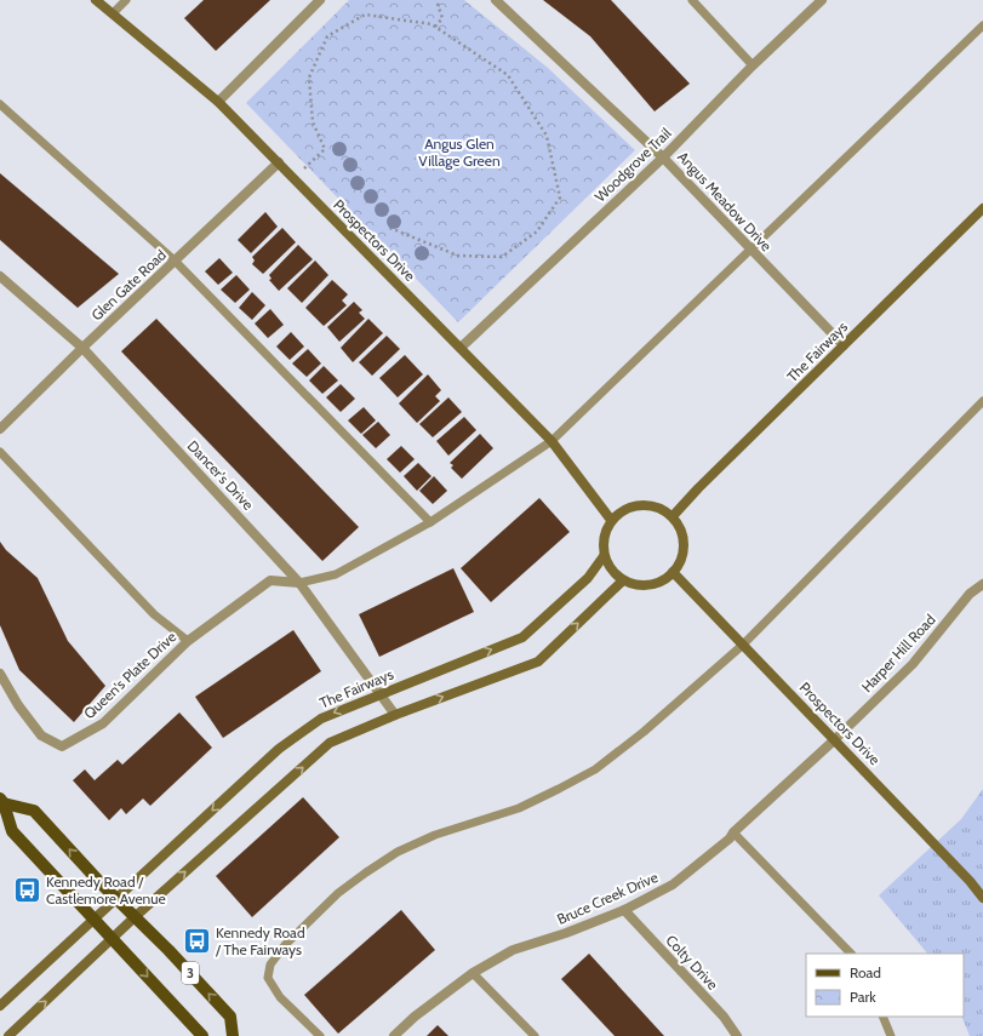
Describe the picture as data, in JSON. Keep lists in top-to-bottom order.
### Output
{
  "streets": {
    "main road": ["3"],
    "street": [
      "Woodgrove Trail",
      "Angus Meadow Drive",
      "Prospectors Drive",
      "Glen Gate Road",
      "The Fairways",
      "Dancer's Drive",
      "Harper Hill Road",
      "Queen's Plate Drive",
      "Bruce Creek Drive",
      "Colty Drive"
    ]
  },
  "crossings": [
    ["Woodgrove Trail", "Angus Meadow Drive"],
    ["Woodgrove Trail", "Prospectors Drive"],
    ["Angus Meadow Drive", "The Fairways"],
    ["Prospectors Drive", "Glen Gate Road"],
    ["Prospectors Drive", "The Fairways"],
    ["Prospectors Drive", "Harper Hill Road"],
    ["Prospectors Drive", "Bruce Creek Drive"],
    ["Glen Gate Road", "Dancer's Drive"],
    ["The Fairways", "Dancer's Drive"],
    ["The Fairways", "3"],
    ["Dancer's Drive", "Queen's Plate Drive"],
    ["Harper Hill Road", "Bruce Creek Drive"],
    ["Bruce Creek Drive", "Colty Drive"]
  ],
  "parks": ["Angus Glen Village Green"],
  "places": {
    "bus stop": ["Kennedy Road / Castlemore Avenue", "Kennedy Road / The Fairways"]
  },
  "legend": ["Road", "Park"]
}
